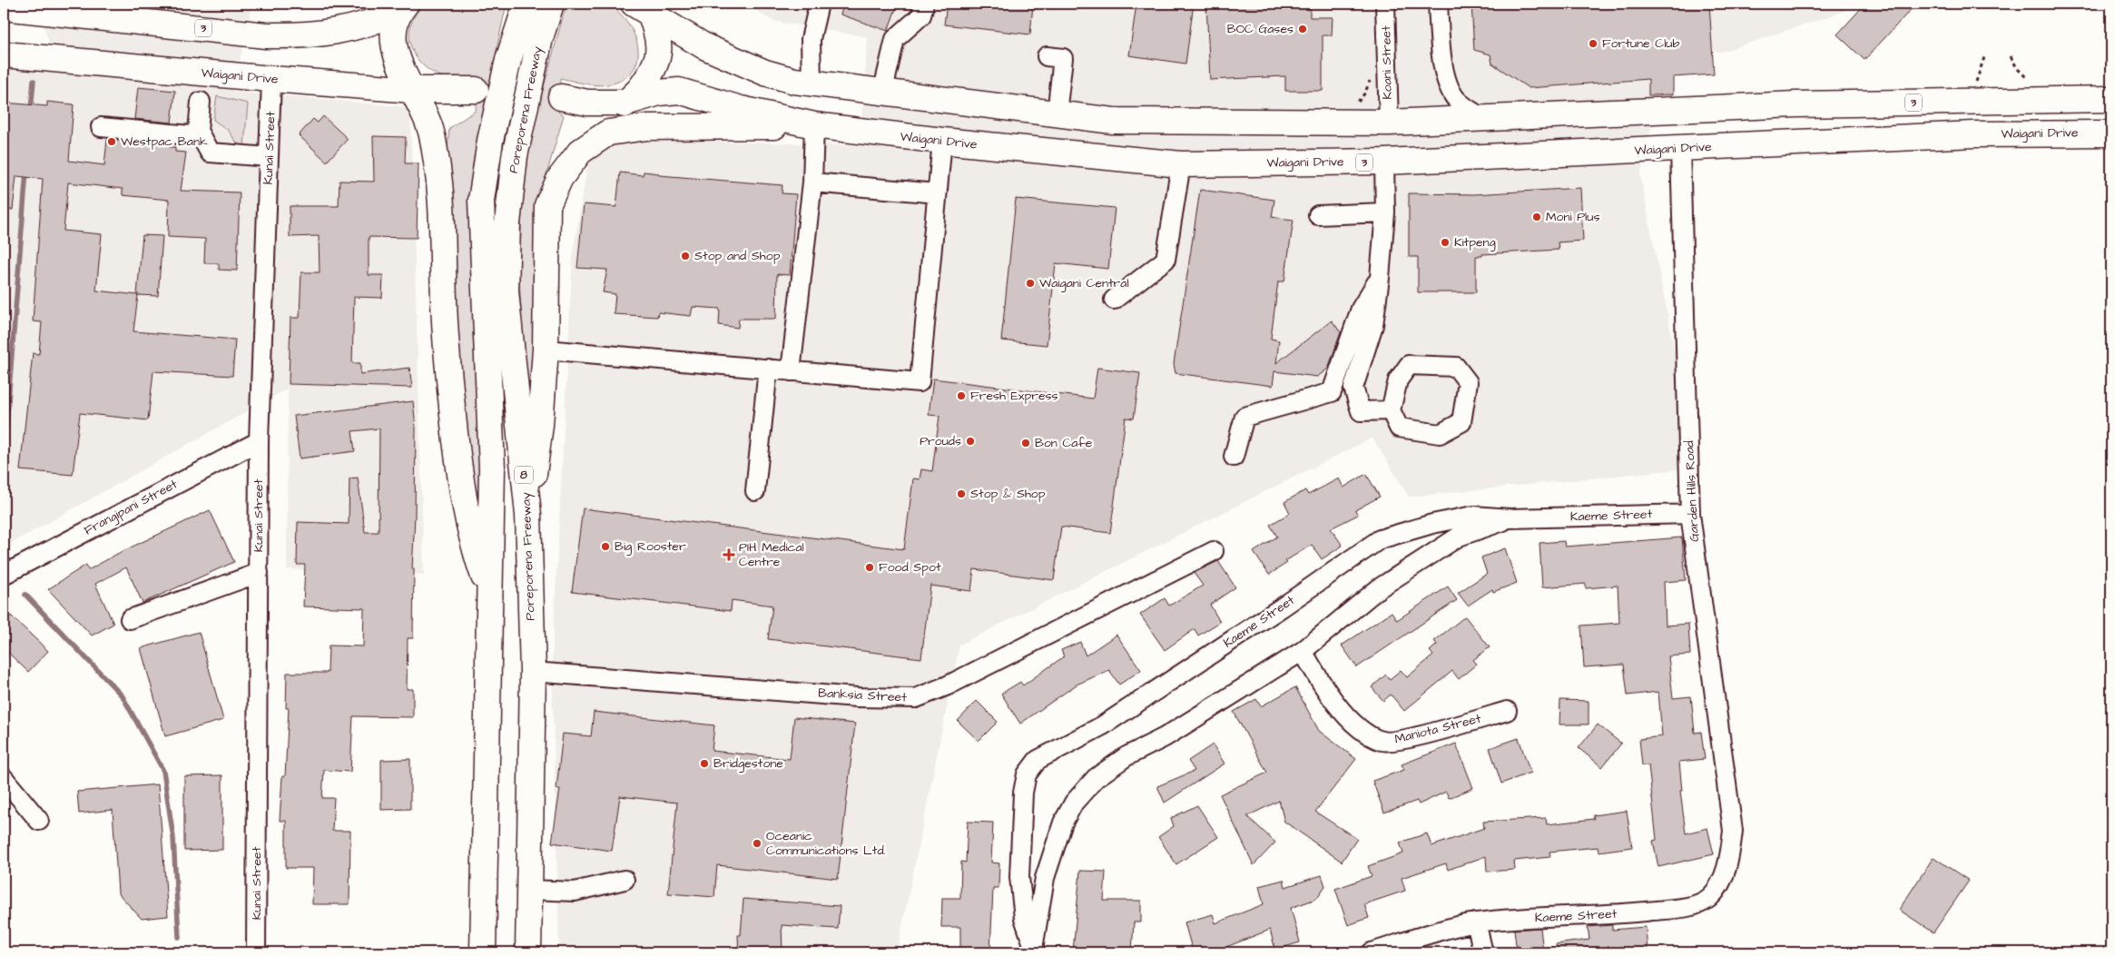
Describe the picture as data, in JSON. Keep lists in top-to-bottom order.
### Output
{
  "streets": {
    "highway": [
      "3",
      "Waigani Drive",
      "Poreporena Freeway",
      "8"
    ],
    "street": [
      "Koani Street",
      "Kunai Street",
      "Garden Hills Road",
      "Frangipani Street",
      "Kaeme Street",
      "Banksia Street",
      "Maniota Street"
    ]
  },
  "crossings": [
    ["3", "Koani Street"],
    ["Waigani Drive", "Kunai Street"],
    ["Waigani Drive", "Garden Hills Road"],
    ["Poreporena Freeway", "Banksia Street"],
    ["Kunai Street", "Frangipani Street"],
    ["Garden Hills Road", "Kaeme Street"]
  ],
  "places": {
    "other": [
      "BOC Gases",
      "Fortune Club",
      "Westpac Bank",
      "Moni Plus",
      "Kitpeng",
      "Stop and Shop",
      "Waigani Central",
      "Fresh Express",
      "Prouds",
      "Bon Cafe",
      "Stop & Shop",
      "Big Rooster",
      "Food Spot",
      "Bridgestone",
      "Oceanic Communications Ltd."
    ],
    "health": ["PIH Medical Centre"]
  }
}
